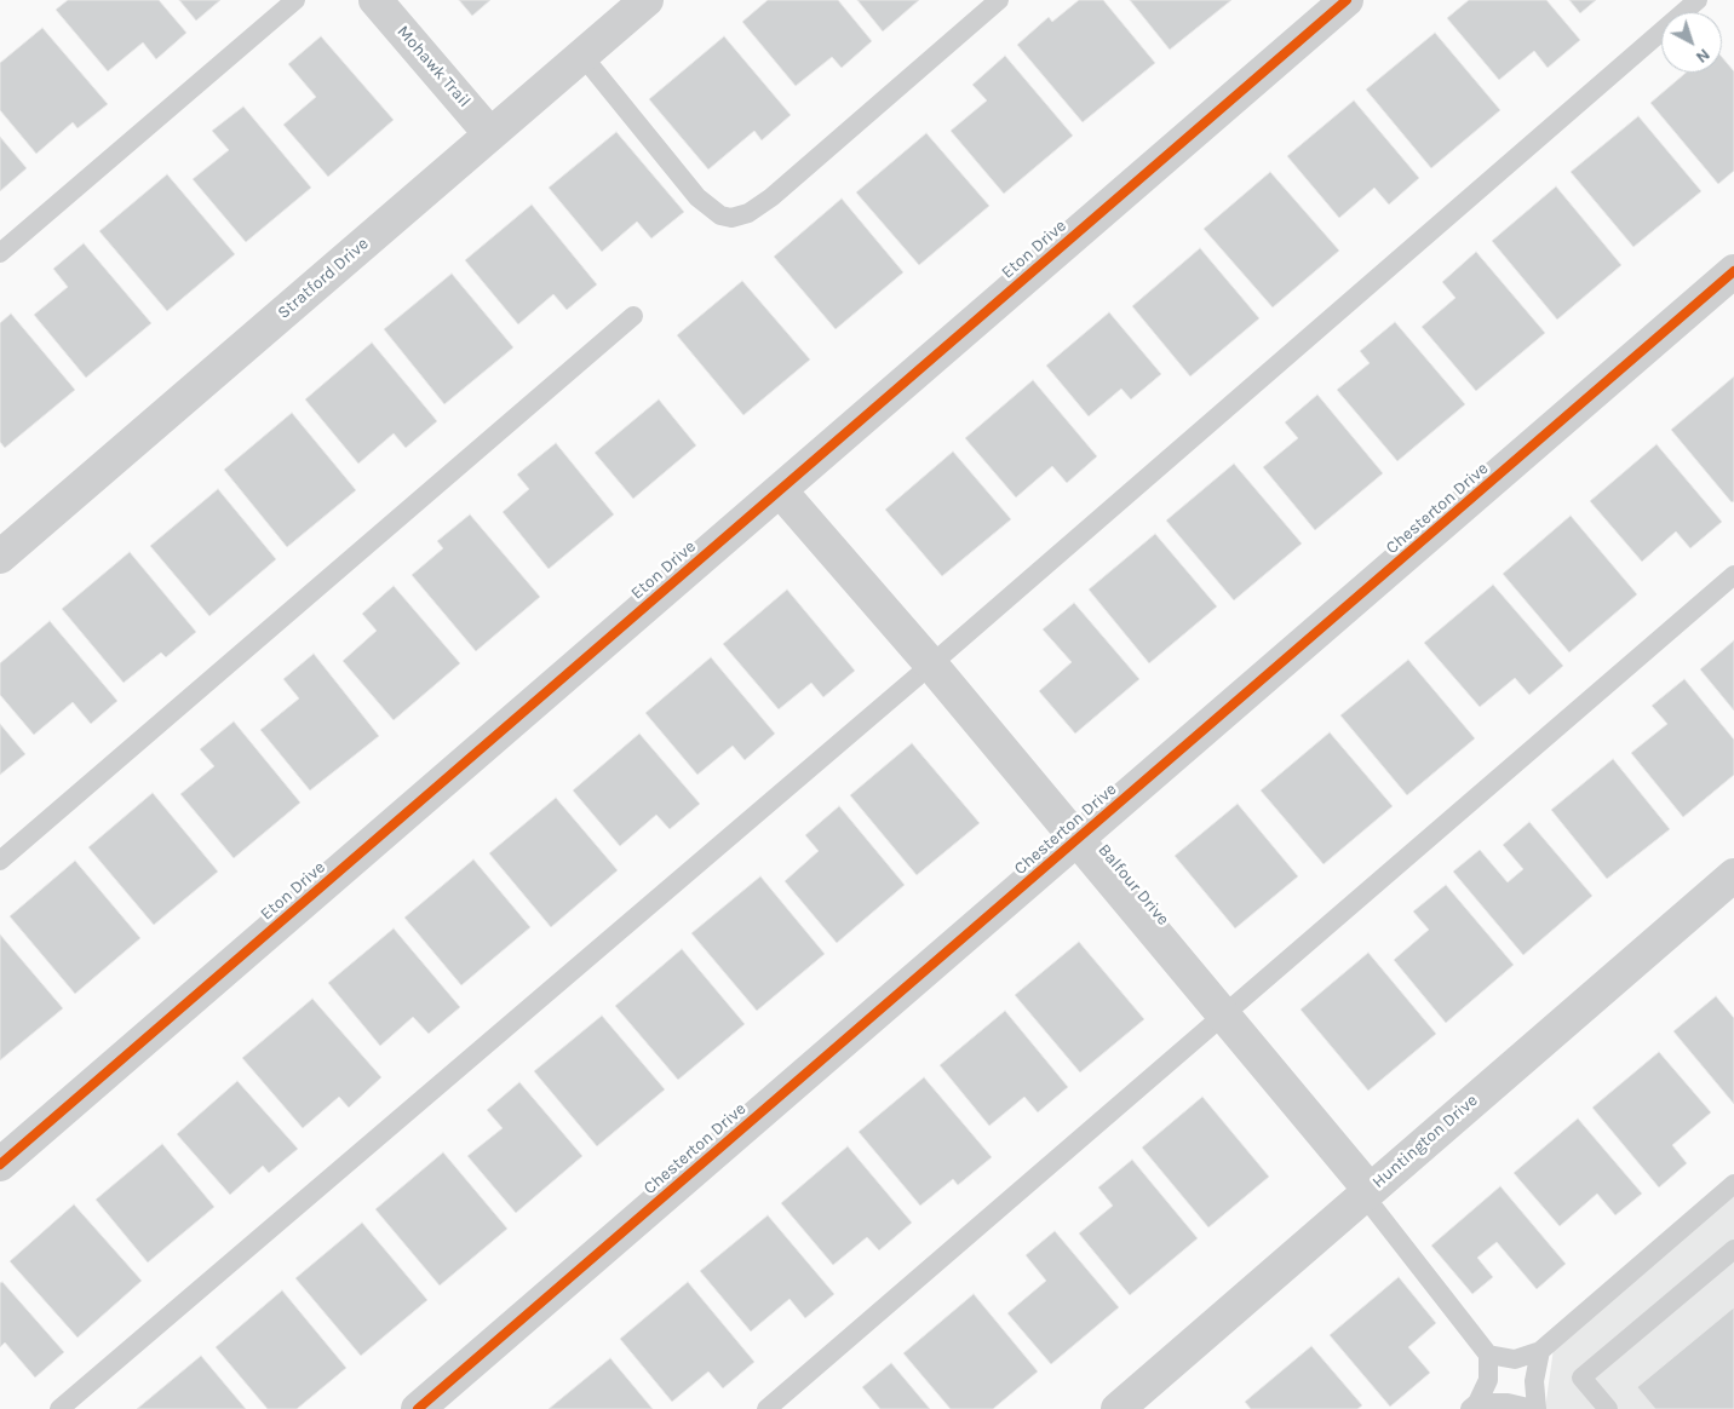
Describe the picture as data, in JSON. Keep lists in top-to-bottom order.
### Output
{
  "streets": {
    "street": [
      "Mohawk Trail",
      "Eton Drive",
      "Stratford Drive",
      "Chesterton Drive",
      "Balfour Drive",
      "Huntington Drive"
    ]
  },
  "crossings": [
    ["Mohawk Trail", "Stratford Drive"],
    ["Eton Drive", "Balfour Drive"],
    ["Chesterton Drive", "Balfour Drive"],
    ["Balfour Drive", "Huntington Drive"]
  ],
  "north": "bottom right"
}
